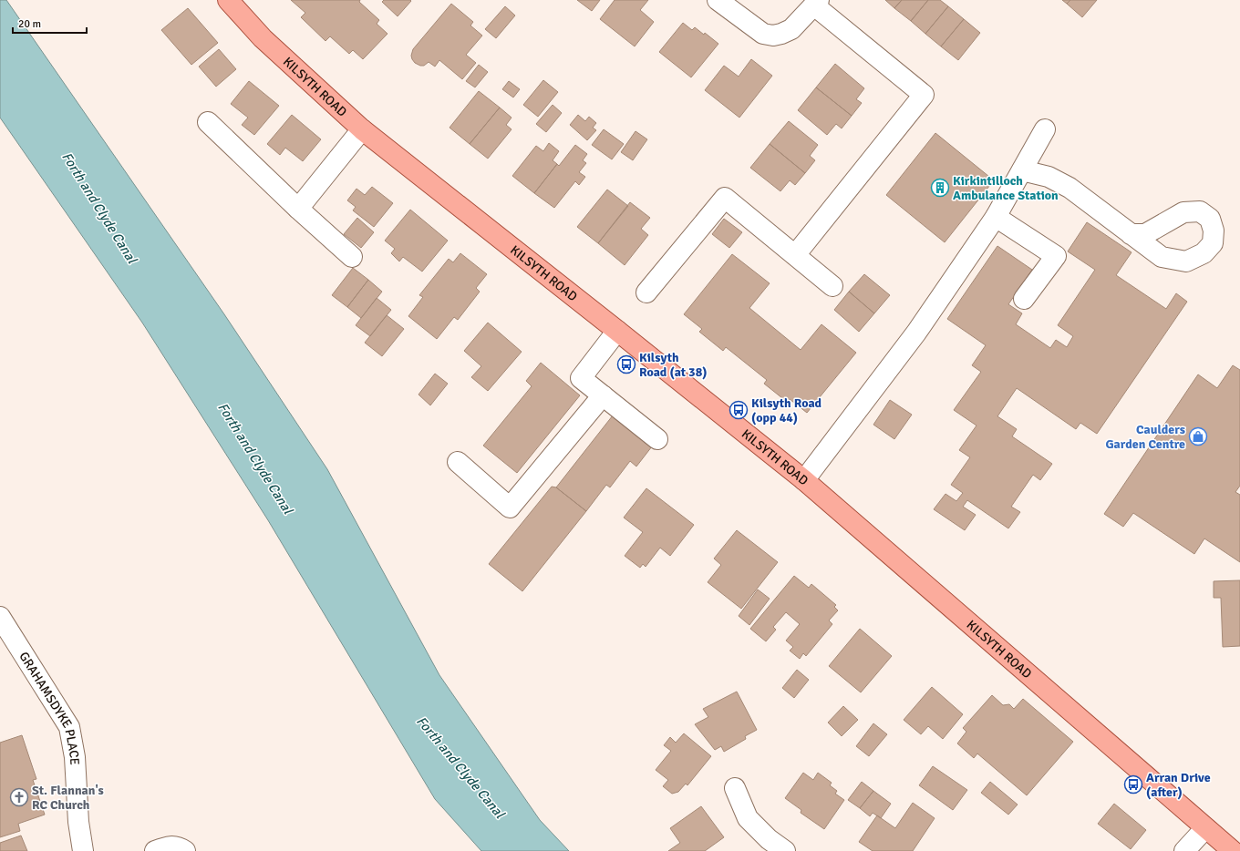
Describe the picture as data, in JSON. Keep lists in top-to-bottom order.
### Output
{
  "streets": {
    "main road": ["KILSYTH ROAD"],
    "street": ["GRAHAMSDYKE PLACE"]
  },
  "water": ["Forth and Clyde Canal"],
  "places": {
    "building": ["Kirkintilloch Ambulance Station"],
    "bus stop": ["Kilsyth Road (at 38)", "Kilsyth Road (opp 44)", "Arran Drive (after)"],
    "shop": ["Caulders Garden Centre"],
    "church": ["St. Flannan's RC Church"]
  },
  "scale_bar": "20 m"
}
